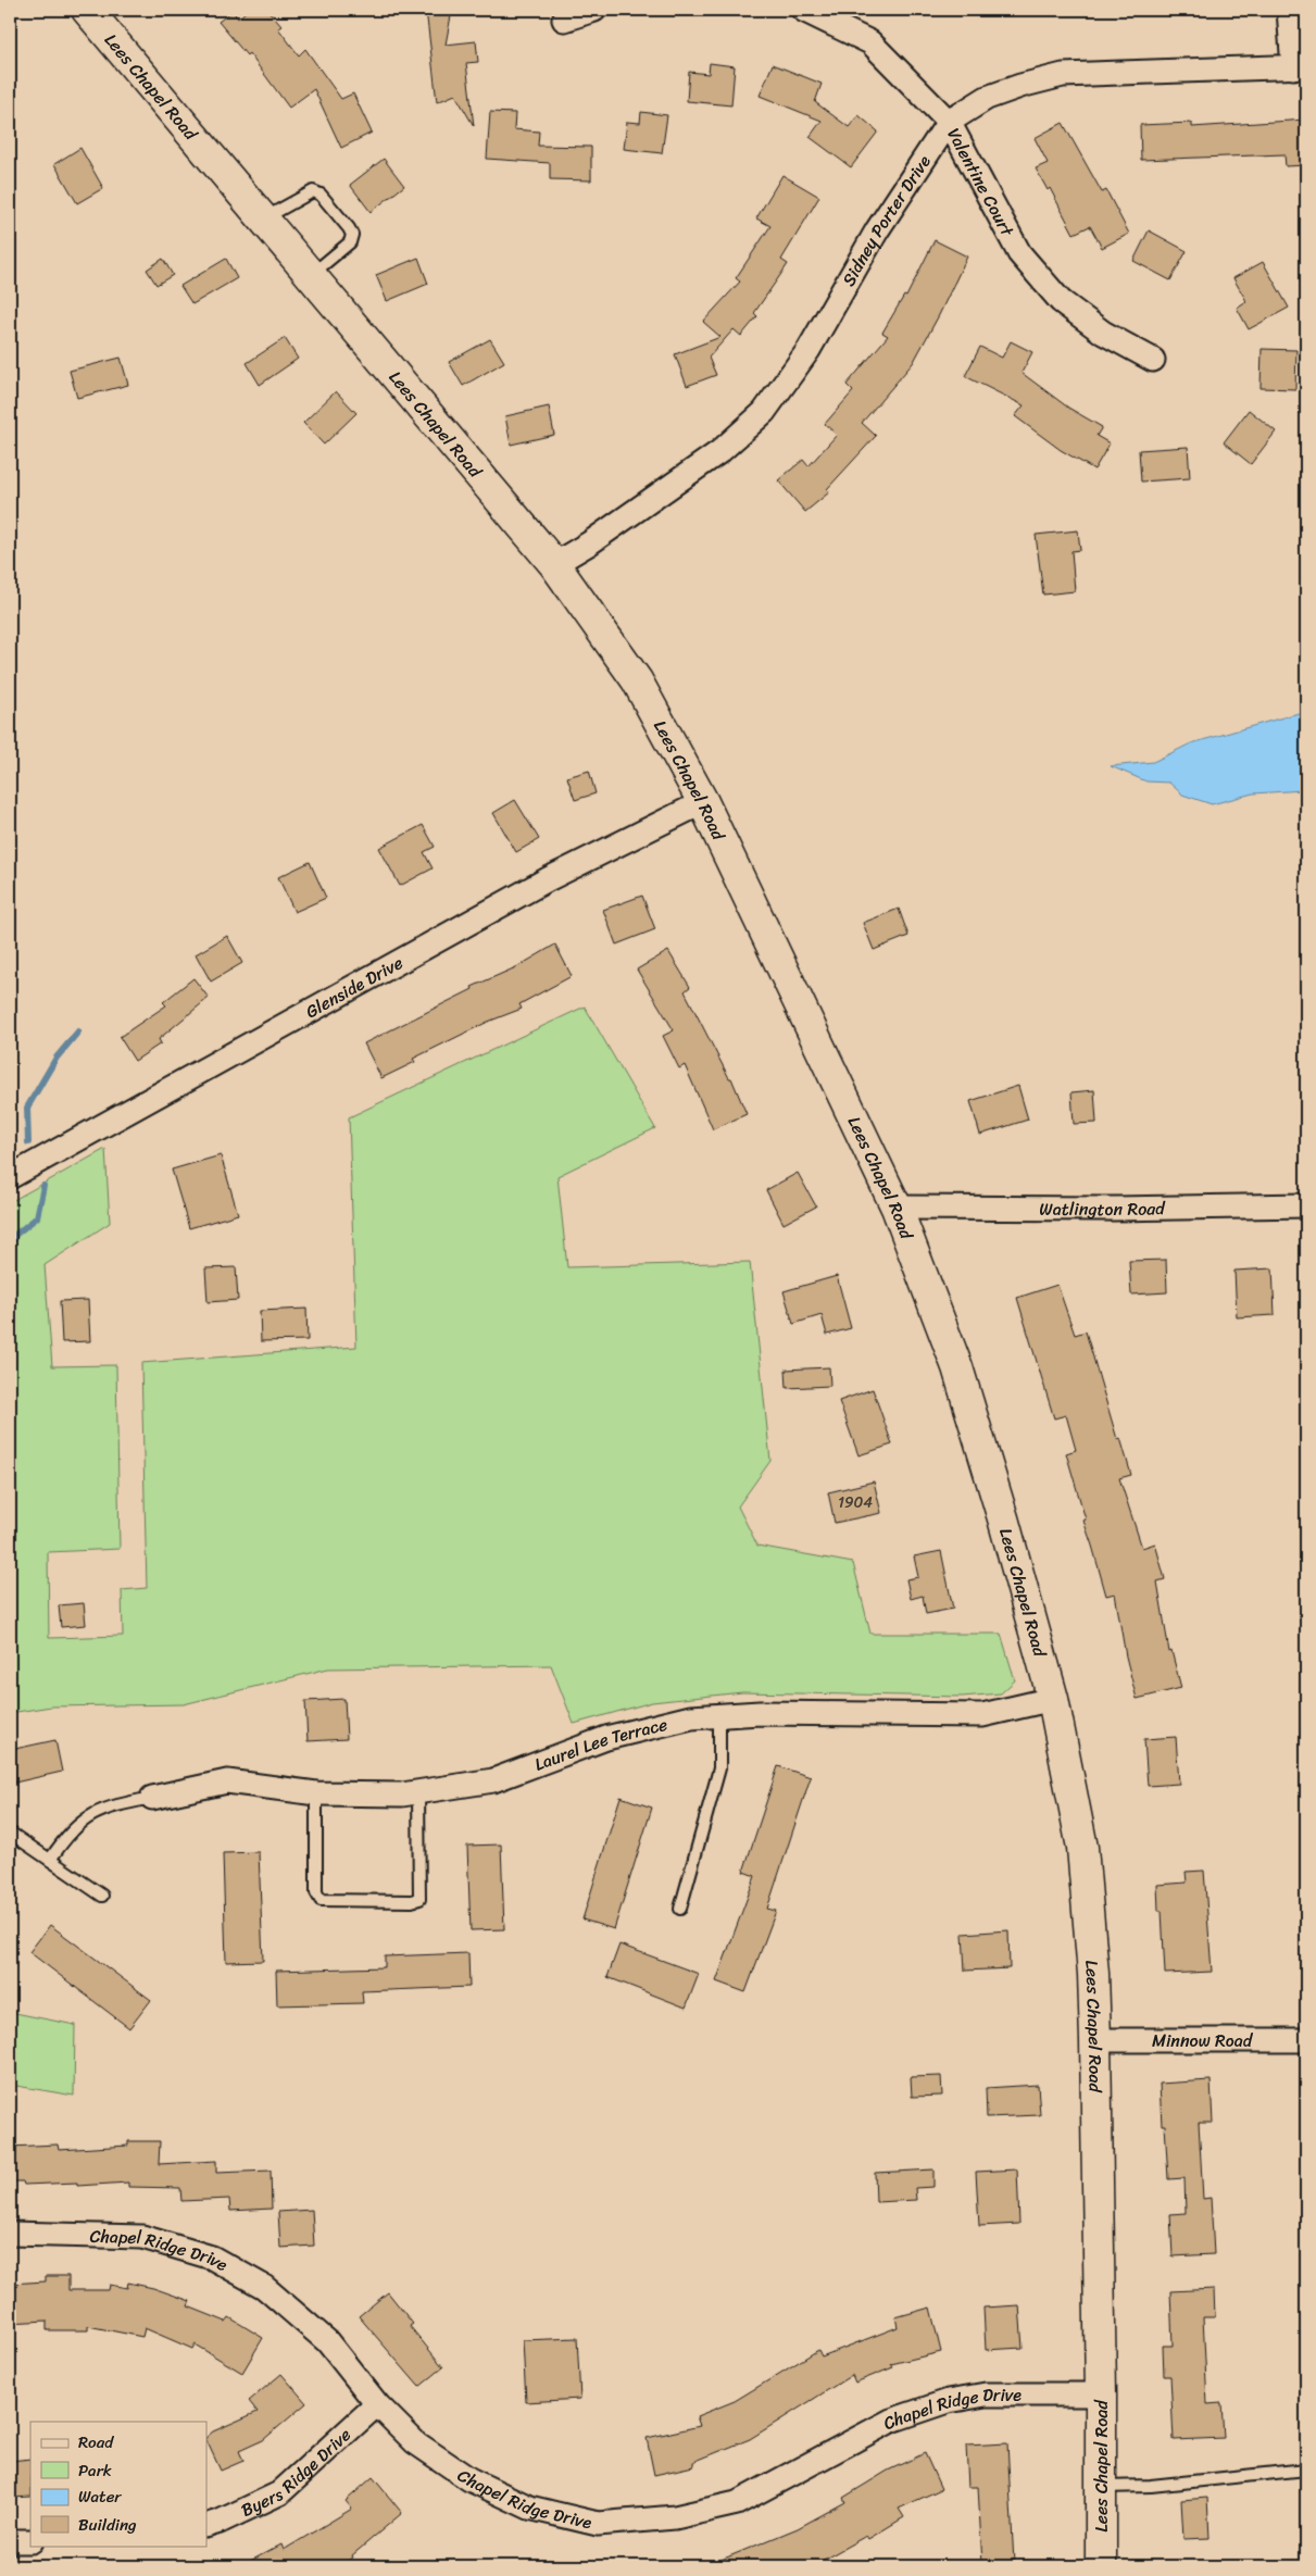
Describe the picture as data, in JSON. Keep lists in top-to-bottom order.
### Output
{
  "streets": {
    "main road": ["Lees Chapel Road"],
    "street": [
      "Valentine Court",
      "Sidney Porter Drive",
      "Glenside Drive",
      "Watlington Road",
      "Laurel Lee Terrace",
      "Minnow Road",
      "Chapel Ridge Drive",
      "Byers Ridge Drive"
    ]
  },
  "crossings": [
    ["Lees Chapel Road", "Sidney Porter Drive"],
    ["Lees Chapel Road", "Glenside Drive"],
    ["Lees Chapel Road", "Watlington Road"],
    ["Lees Chapel Road", "Laurel Lee Terrace"],
    ["Lees Chapel Road", "Minnow Road"],
    ["Lees Chapel Road", "Chapel Ridge Drive"],
    ["Valentine Court", "Sidney Porter Drive"],
    ["Chapel Ridge Drive", "Byers Ridge Drive"]
  ],
  "house_numbers": ["1904"],
  "legend": [
    "Road",
    "Park",
    "Water",
    "Building"
  ]
}
